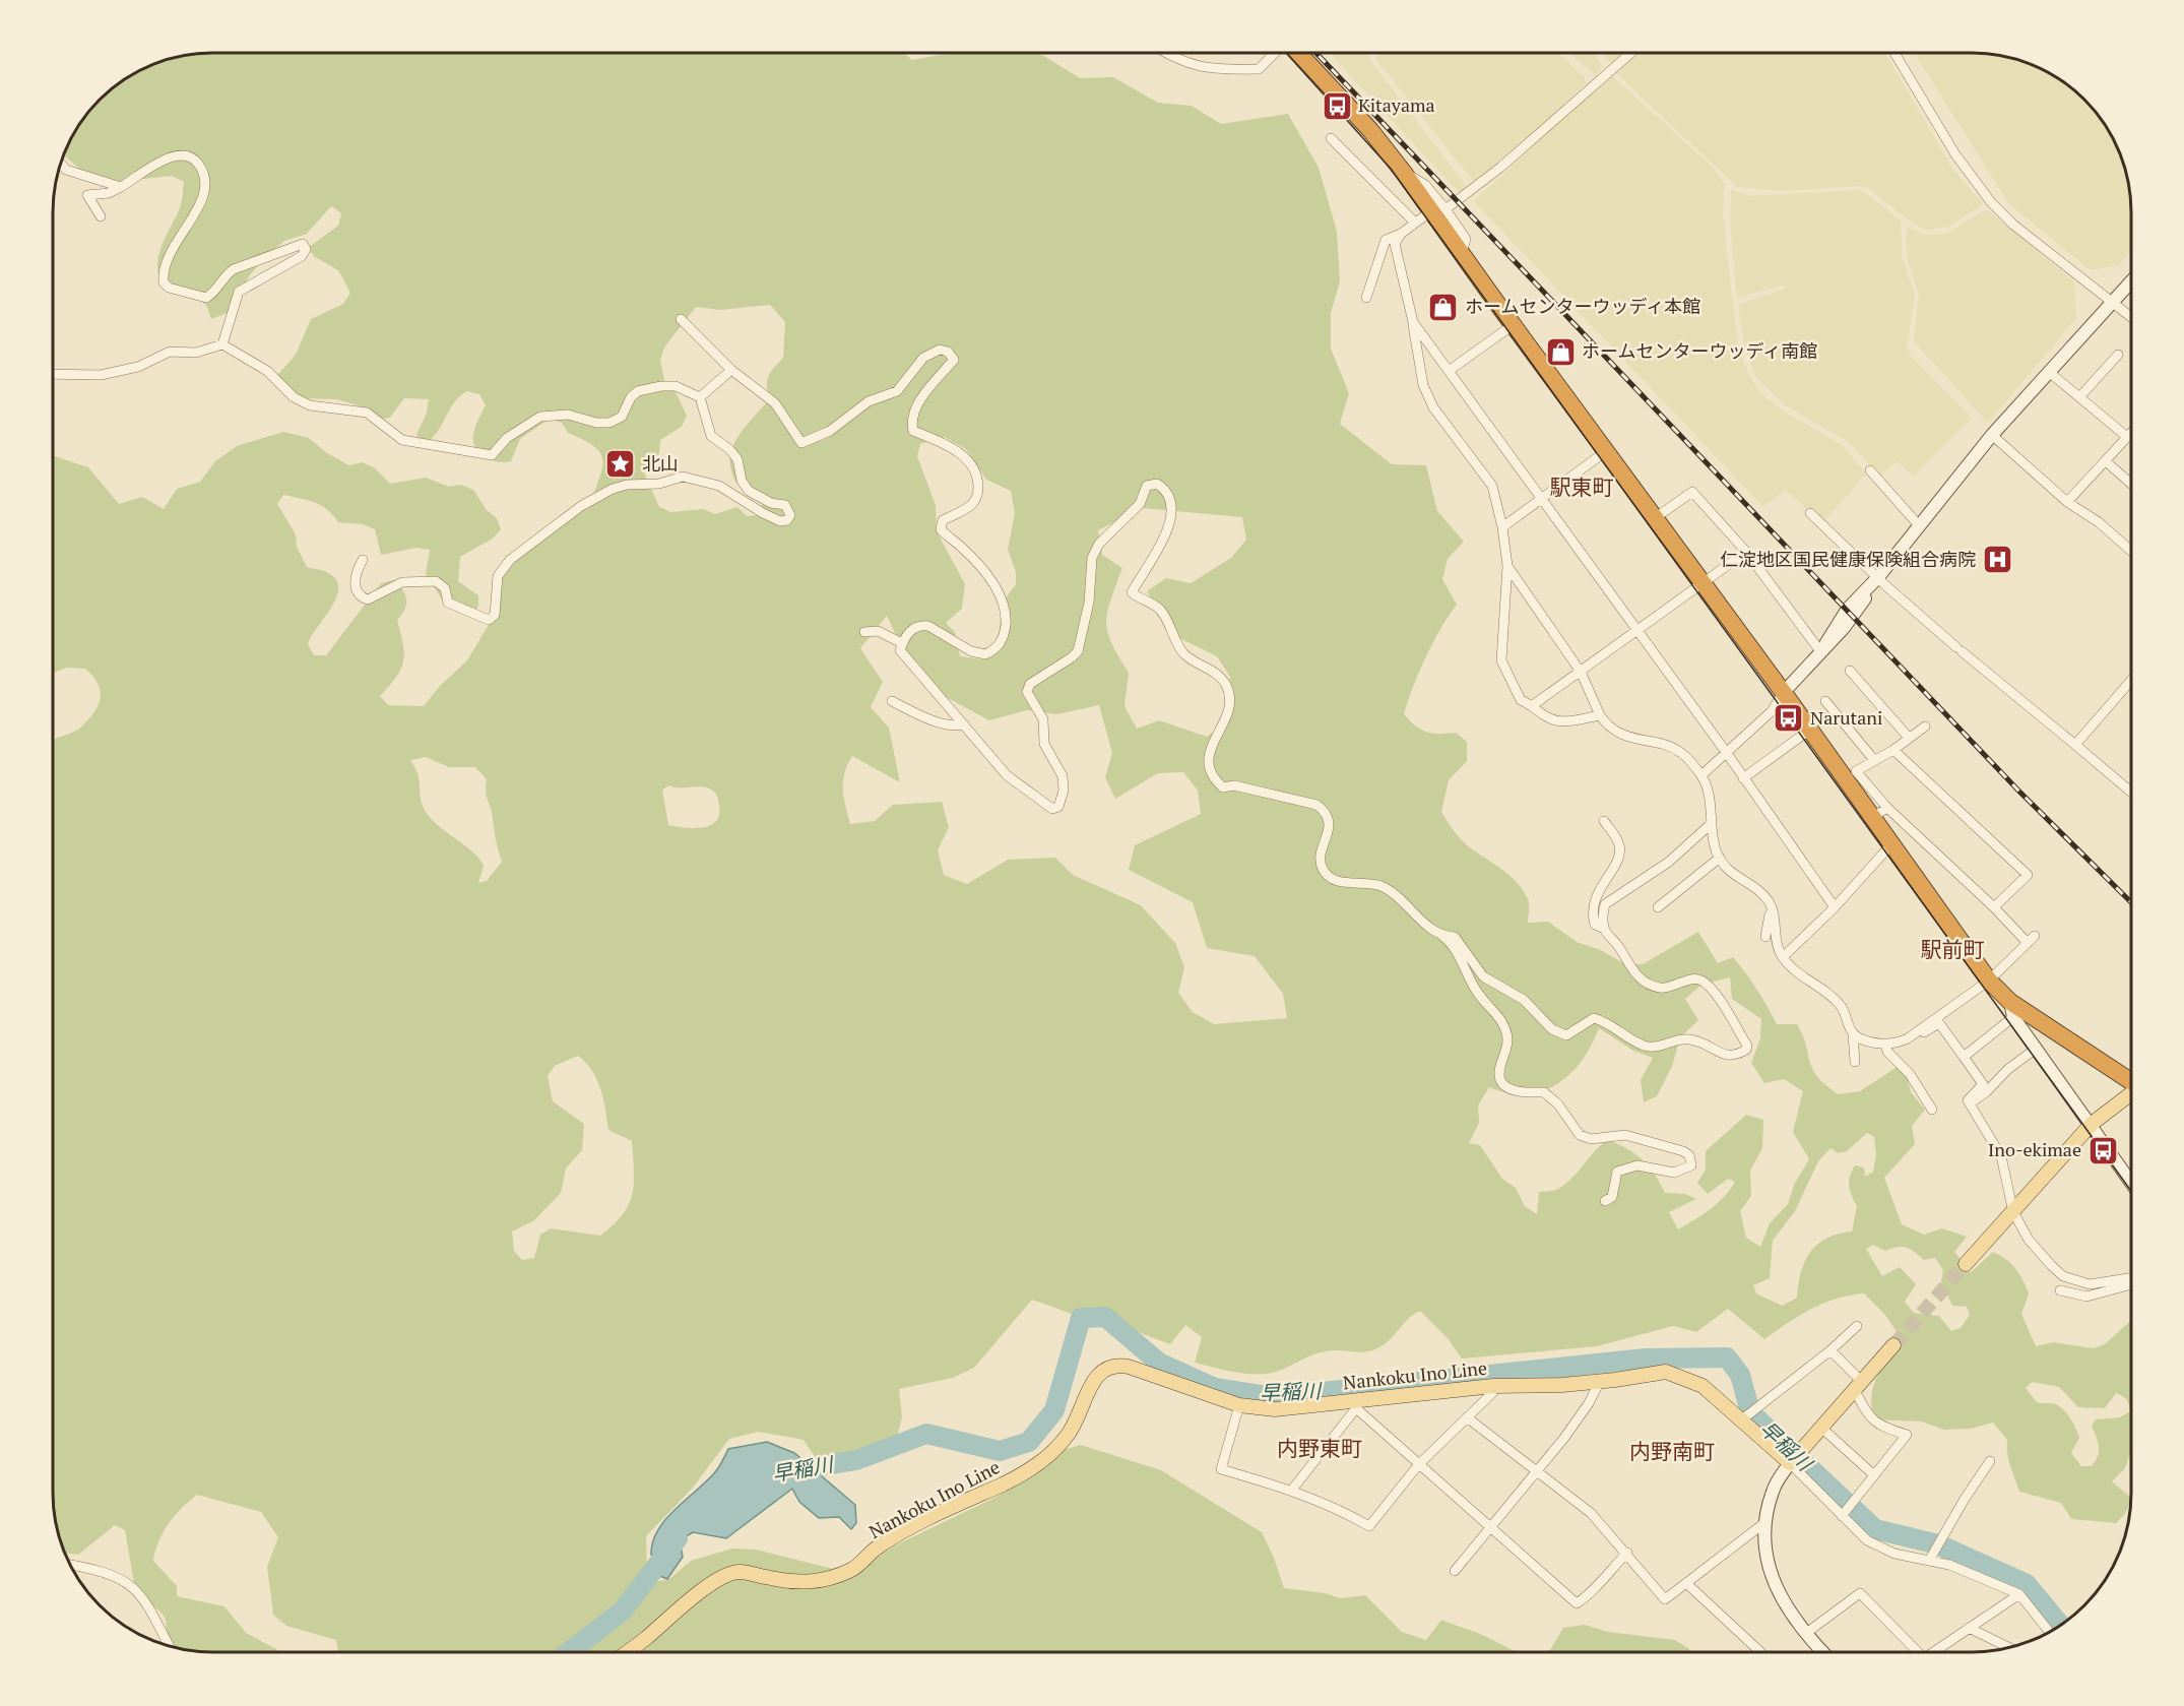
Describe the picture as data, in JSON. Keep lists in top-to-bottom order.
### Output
{
  "streets": {
    "main road": ["Nankoku Ino Line"]
  },
  "districts": [
    "駅東町",
    "駅前町",
    "内野東町",
    "内野南町"
  ],
  "water": ["早稲川"],
  "places": {
    "bus stop": ["Kitayama", "Narutani", "Ino-ekimae"],
    "shop": ["ホームセンターウッディ本館", "ホームセンターウッディ南館"],
    "place": ["北山"],
    "hospital": ["仁淀地区国民健康保険組合病院"]
  }
}
